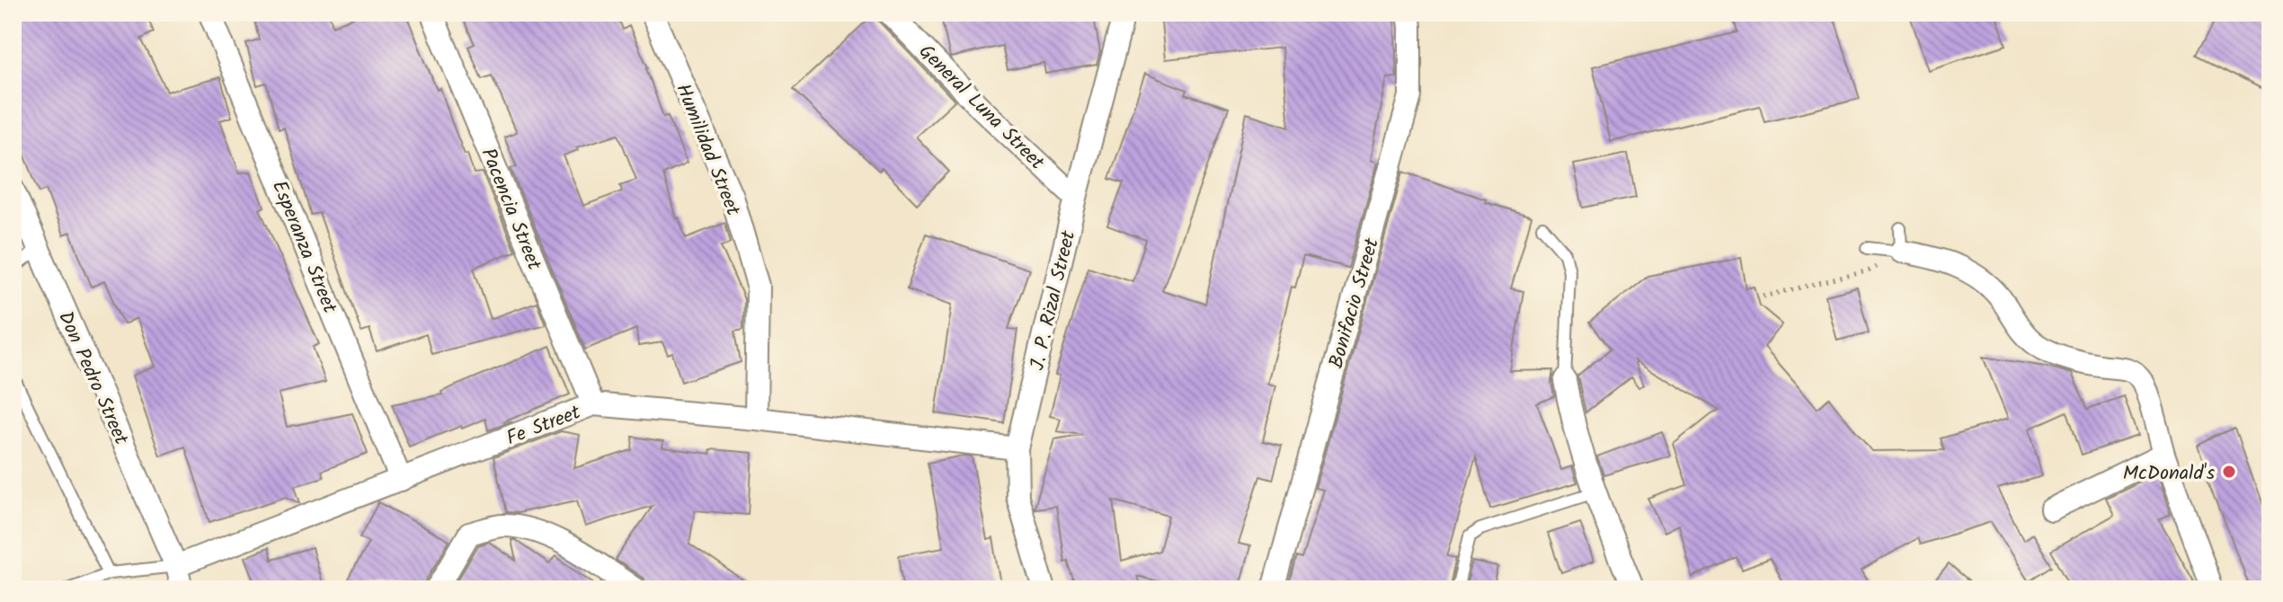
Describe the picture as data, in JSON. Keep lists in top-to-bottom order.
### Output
{
  "streets": {
    "street": [
      "General Luna Street",
      "Humilidad Street",
      "Pacencia Street",
      "Esperanza Street",
      "J. P. Rizal Street",
      "Bonifacio Street",
      "Don Pedro Street",
      "Fe Street"
    ]
  },
  "crossings": [
    ["General Luna Street", "J. P. Rizal Street"],
    ["Humilidad Street", "Fe Street"],
    ["Pacencia Street", "Fe Street"],
    ["Esperanza Street", "Fe Street"],
    ["J. P. Rizal Street", "Fe Street"],
    ["Don Pedro Street", "Fe Street"]
  ],
  "places": ["McDonald's"]
}
